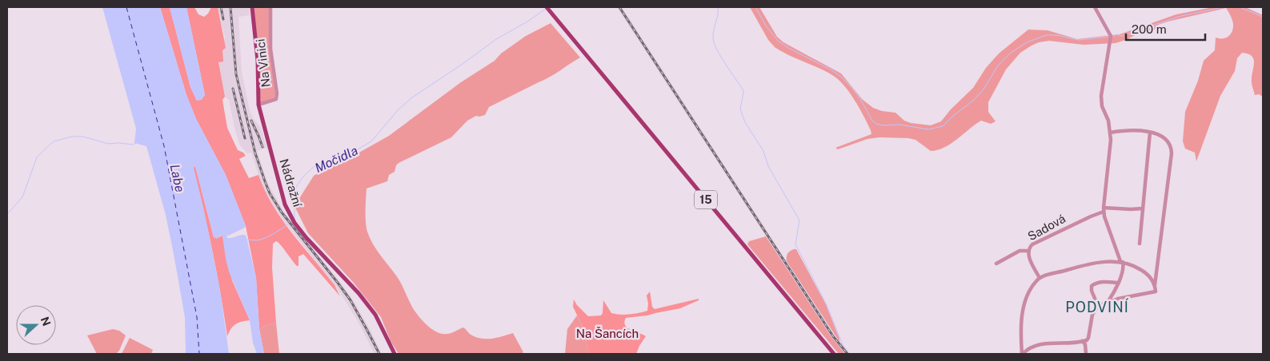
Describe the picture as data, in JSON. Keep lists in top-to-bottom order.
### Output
{
  "streets": {
    "main road": ["Nádražní", "15"],
    "street": ["Na Vinici", "Sadová"]
  },
  "crossings": [
    ["Na Vinici", "Nádražní"]
  ],
  "districts": ["PODVINÍ"],
  "water": ["Močidla", "Labe"],
  "parks": ["Na Šancích"],
  "scale_bar": "200 m",
  "north": "right"
}
